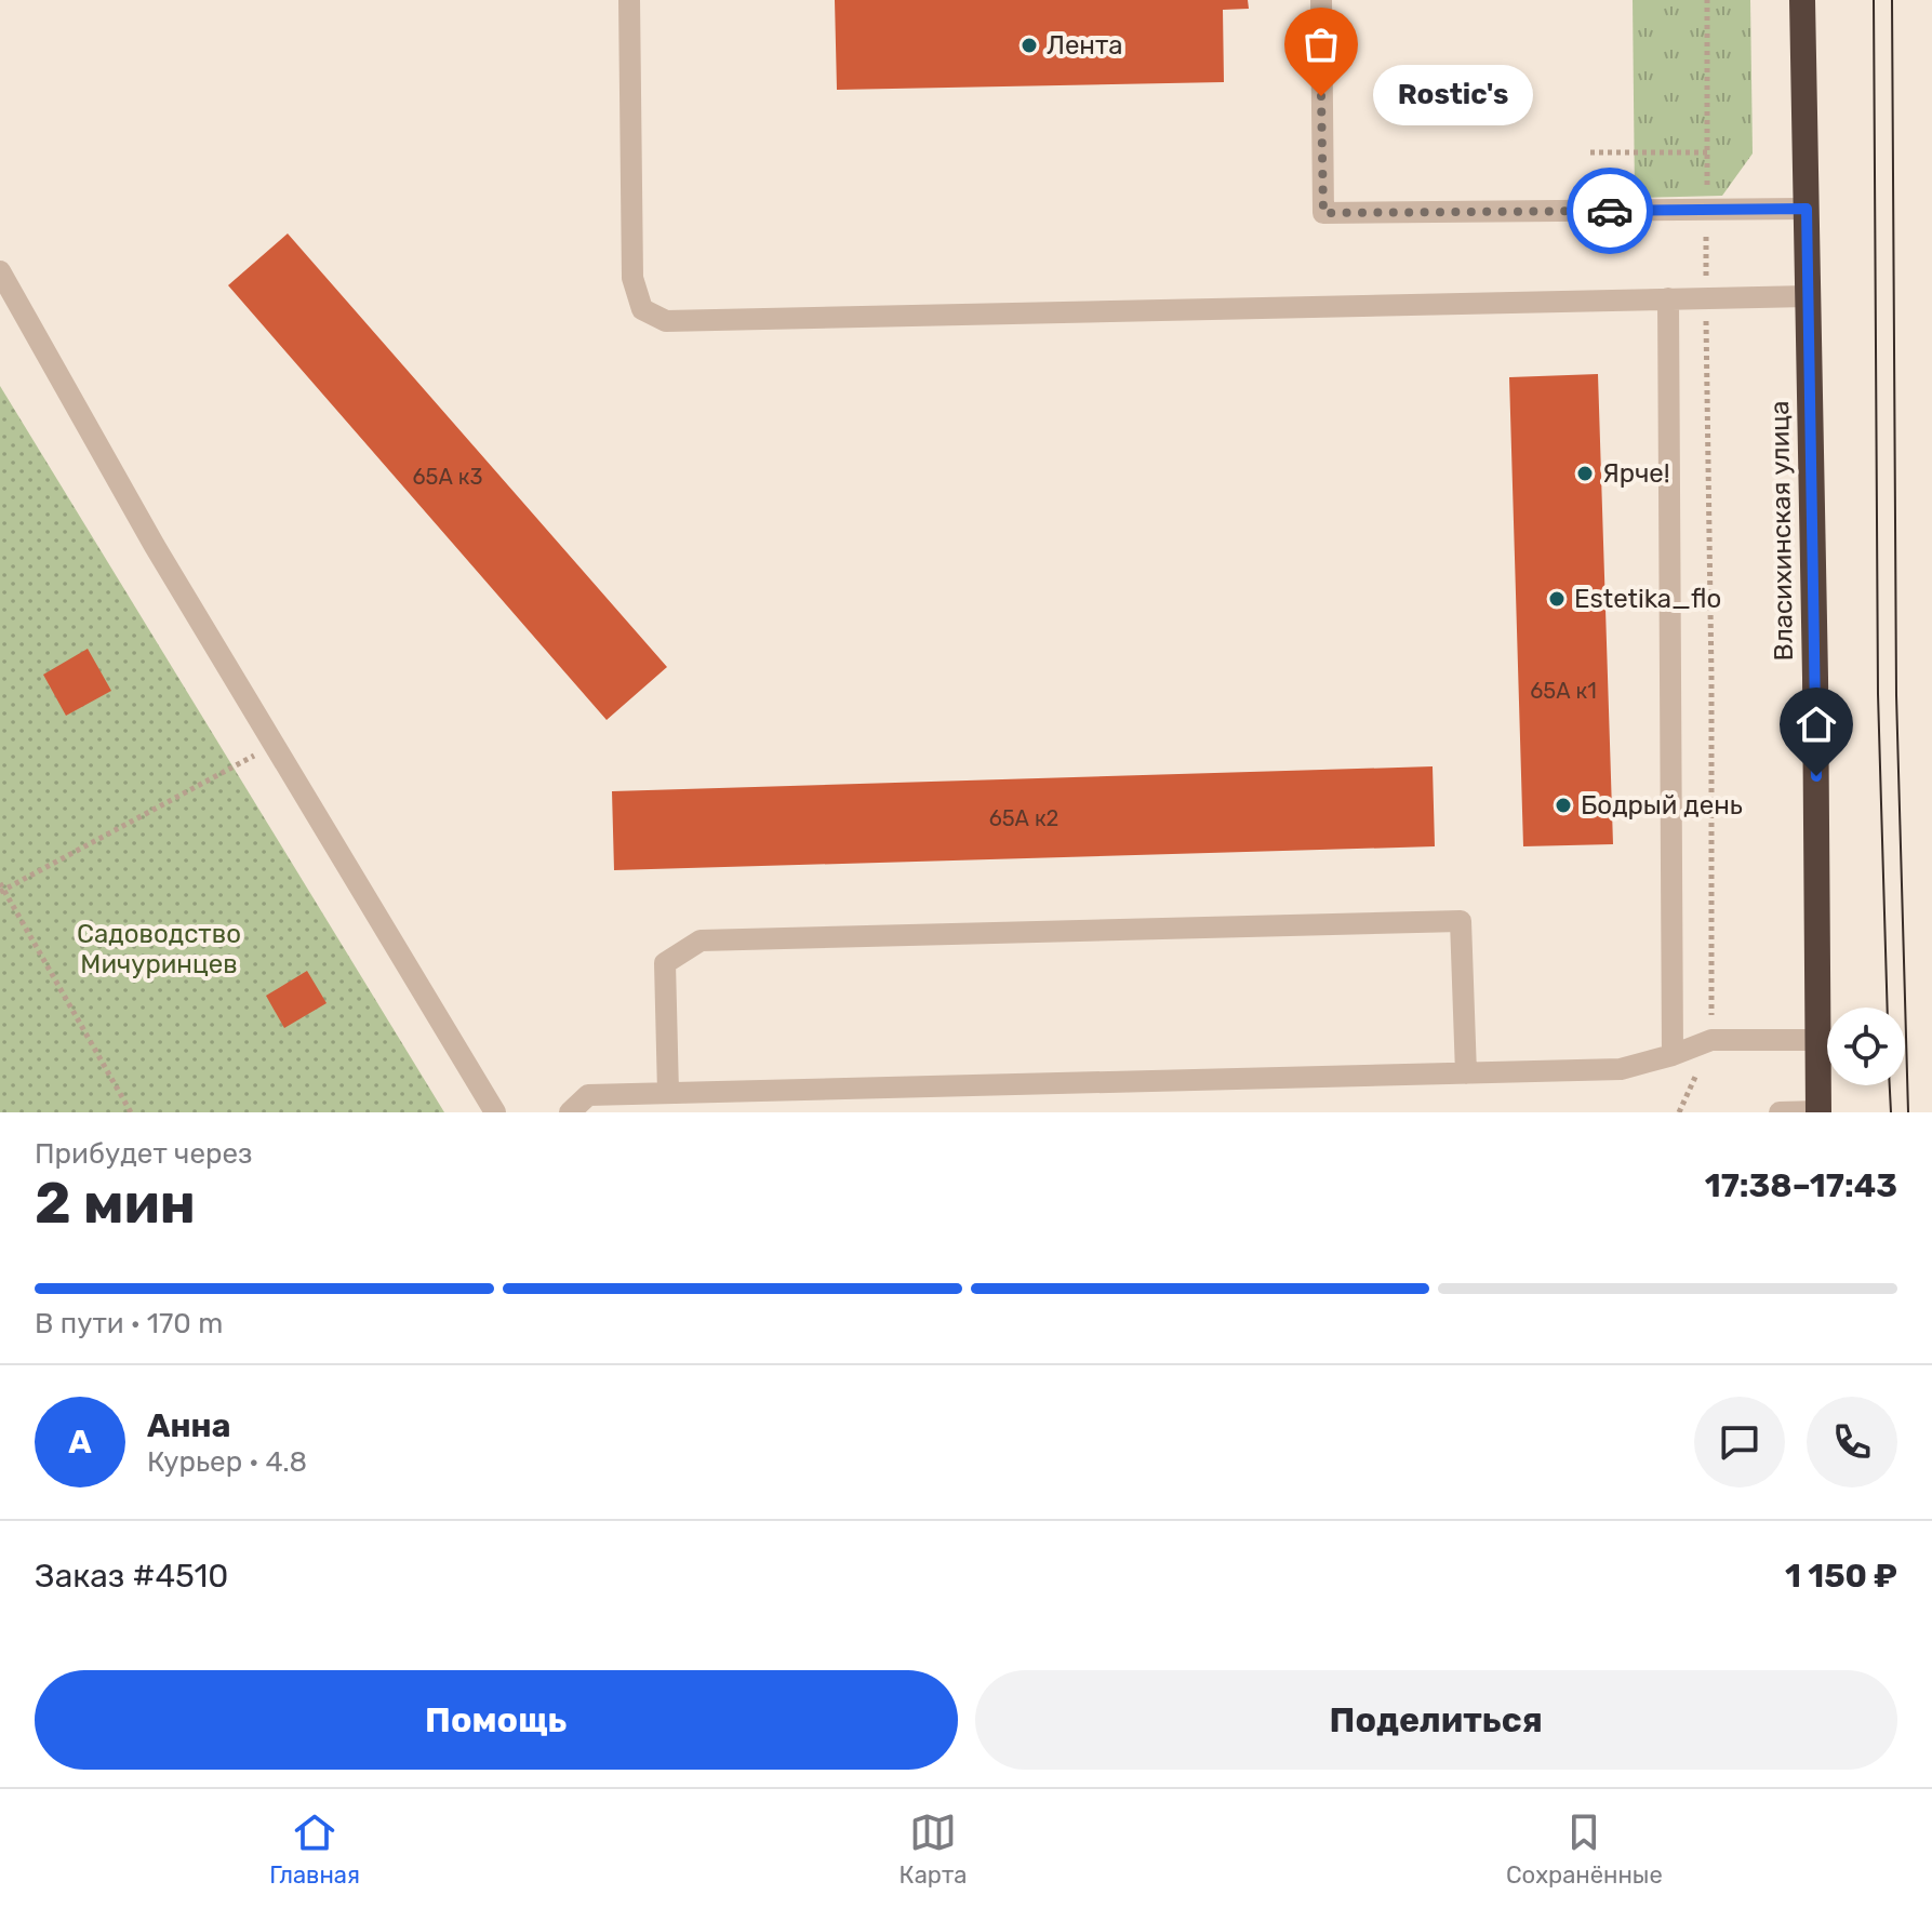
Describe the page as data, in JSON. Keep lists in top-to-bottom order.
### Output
{
  "streets": {
    "highway": ["Власихинская улица"]
  },
  "parks": ["Садоводство Мичуринцев"],
  "places": [
    "Лента",
    "Rostic's",
    "Ярче!",
    "Estetika_flo",
    "Бодрый день"
  ],
  "house_numbers": ["65А к3", "65А к1", "65А к2"],
  "page": {
    "bubble": "Rostic's",
    "heading": ["2 мин", "Прибудет через", "17:38–17:43"],
    "panel": [
      "Анна",
      "Курьер · 4.8",
      "Заказ #4510",
      "1 150 ₽"
    ],
    "bar": "В пути · 170 m",
    "round": "А",
    "buttons": ["Помощь", "Поделиться"],
    "tabs": ["Главная", "Карта", "Сохранённые"]
  }
}
